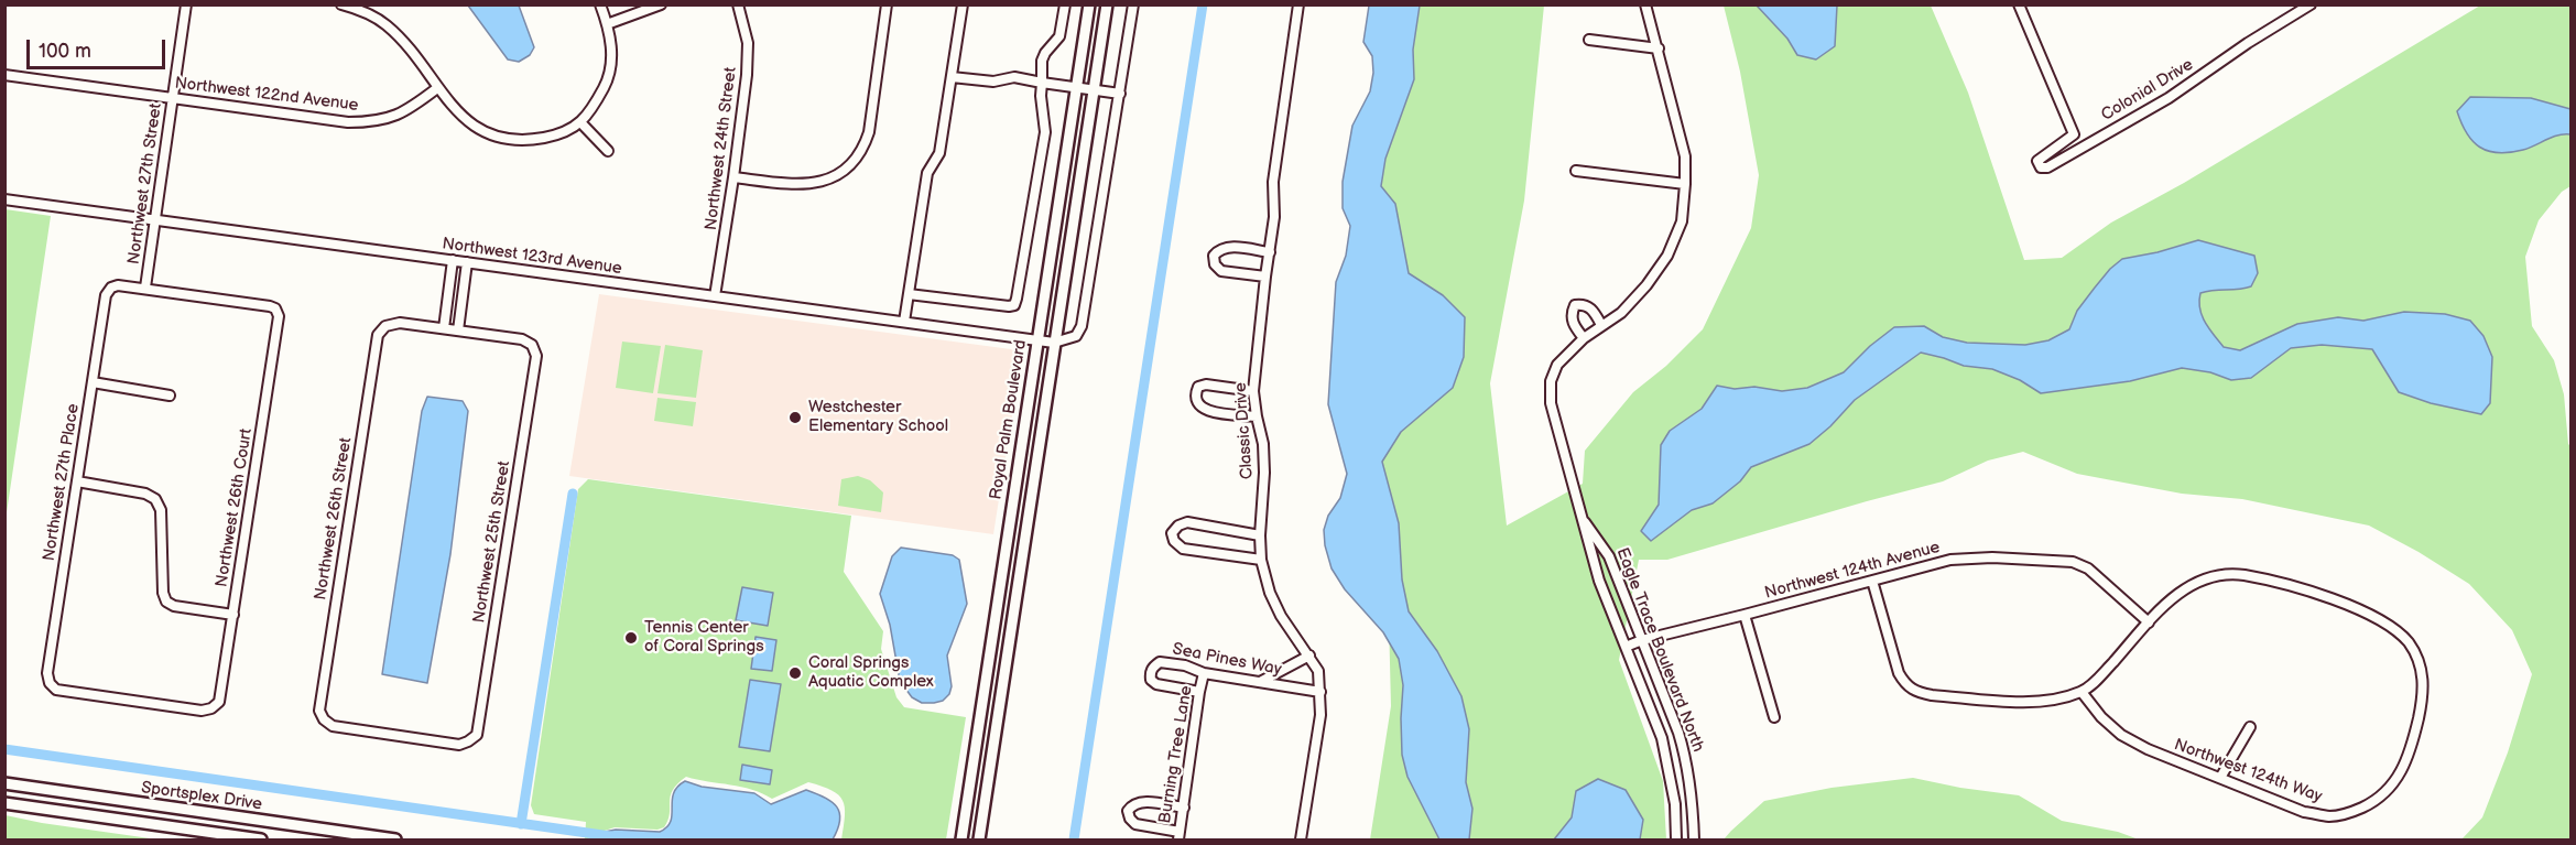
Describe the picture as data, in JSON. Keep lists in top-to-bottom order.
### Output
{
  "streets": {
    "street": [
      "Colonial Drive",
      "Northwest 122nd Avenue",
      "Northwest 24th Street",
      "Northwest 27th Street",
      "Northwest 123rd Avenue",
      "Royal Palm Boulevard",
      "Classic Drive",
      "Northwest 27th Place",
      "Northwest 26th Court",
      "Northwest 26th Street",
      "Northwest 25th Street",
      "Northwest 124th Avenue",
      "Eagle Trace Boulevard North",
      "Sea Pines Way",
      "Burning Tree Lane",
      "Northwest 124th Way",
      "Sportsplex Drive"
    ]
  },
  "crossings": [
    ["Northwest 122nd Avenue", "Northwest 27th Street"],
    ["Northwest 24th Street", "Northwest 123rd Avenue"],
    ["Northwest 27th Street", "Northwest 123rd Avenue"],
    ["Northwest 27th Street", "Northwest 27th Place"],
    ["Northwest 27th Street", "Northwest 26th Court"],
    ["Northwest 123rd Avenue", "Royal Palm Boulevard"],
    ["Classic Drive", "Sea Pines Way"],
    ["Northwest 27th Place", "Northwest 26th Court"],
    ["Northwest 26th Street", "Northwest 25th Street"],
    ["Northwest 124th Avenue", "Eagle Trace Boulevard North"],
    ["Northwest 124th Avenue", "Northwest 124th Way"],
    ["Sea Pines Way", "Burning Tree Lane"]
  ],
  "places": ["Westchester Elementary School", "Tennis Center of Coral Springs", "Coral Springs Aquatic Complex"],
  "scale_bar": "100 m"
}
